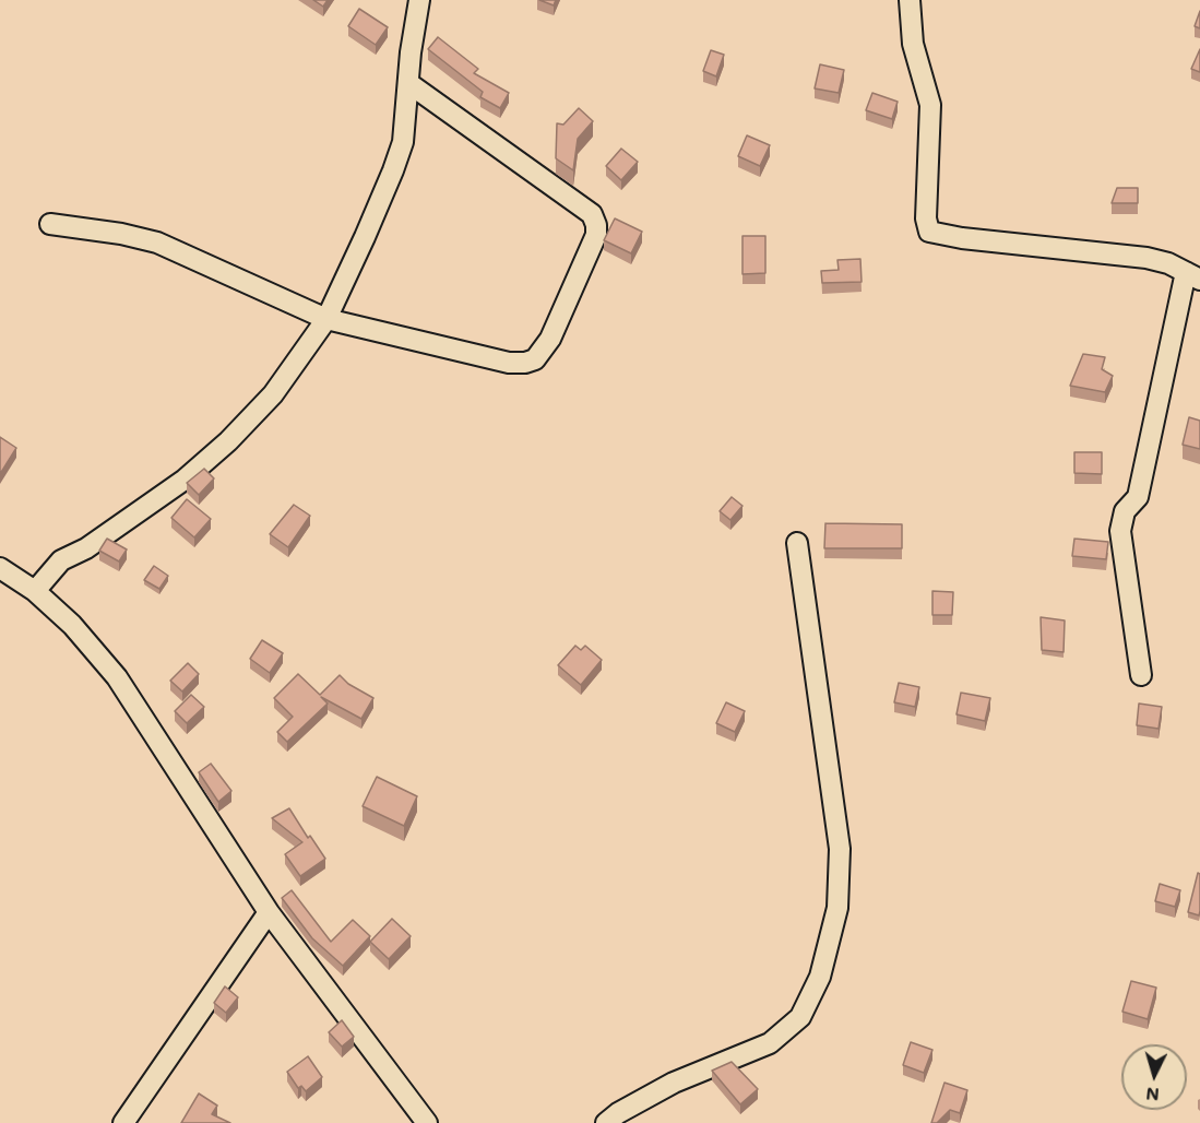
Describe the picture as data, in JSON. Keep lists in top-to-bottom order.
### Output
{
  "north": "bottom"
}
